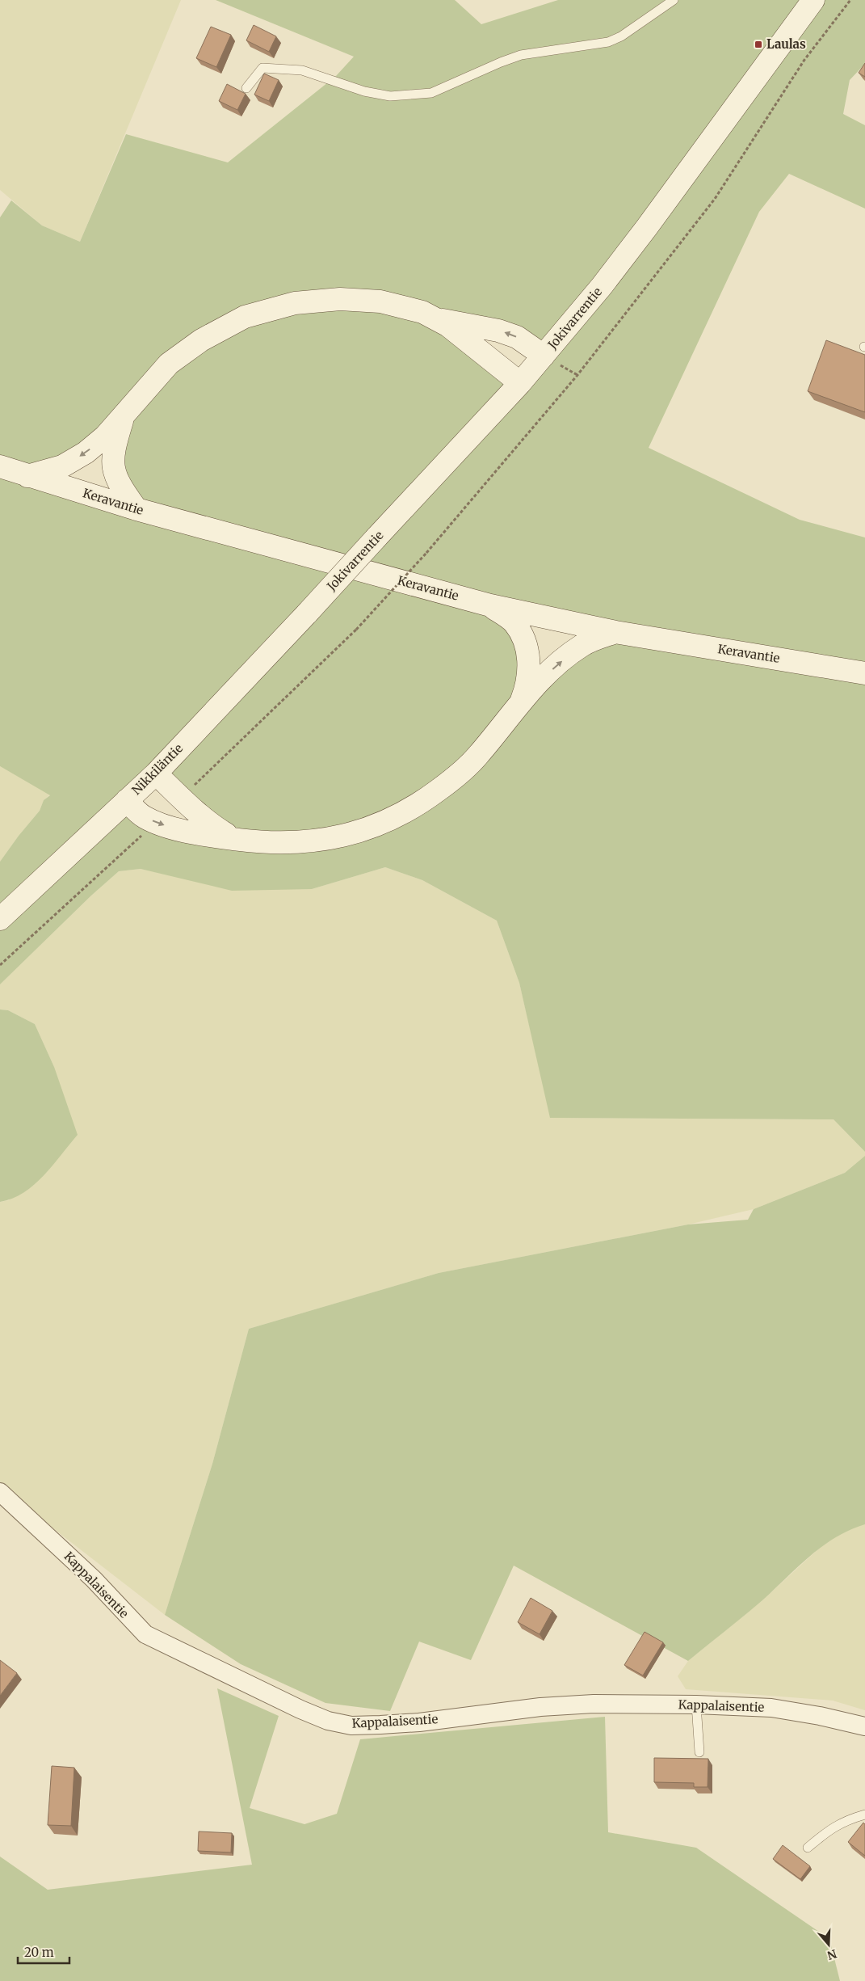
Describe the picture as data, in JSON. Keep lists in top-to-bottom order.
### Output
{
  "streets": {
    "main road": ["Jokivarrentie", "Keravantie", "Nikkiläntie"],
    "street": ["Kappalaisentie"]
  },
  "crossings": [
    ["Jokivarrentie", "Nikkiläntie"]
  ],
  "places": {
    "transit": ["Laulas"]
  },
  "scale_bar": "20 m",
  "north": "bottom"
}
